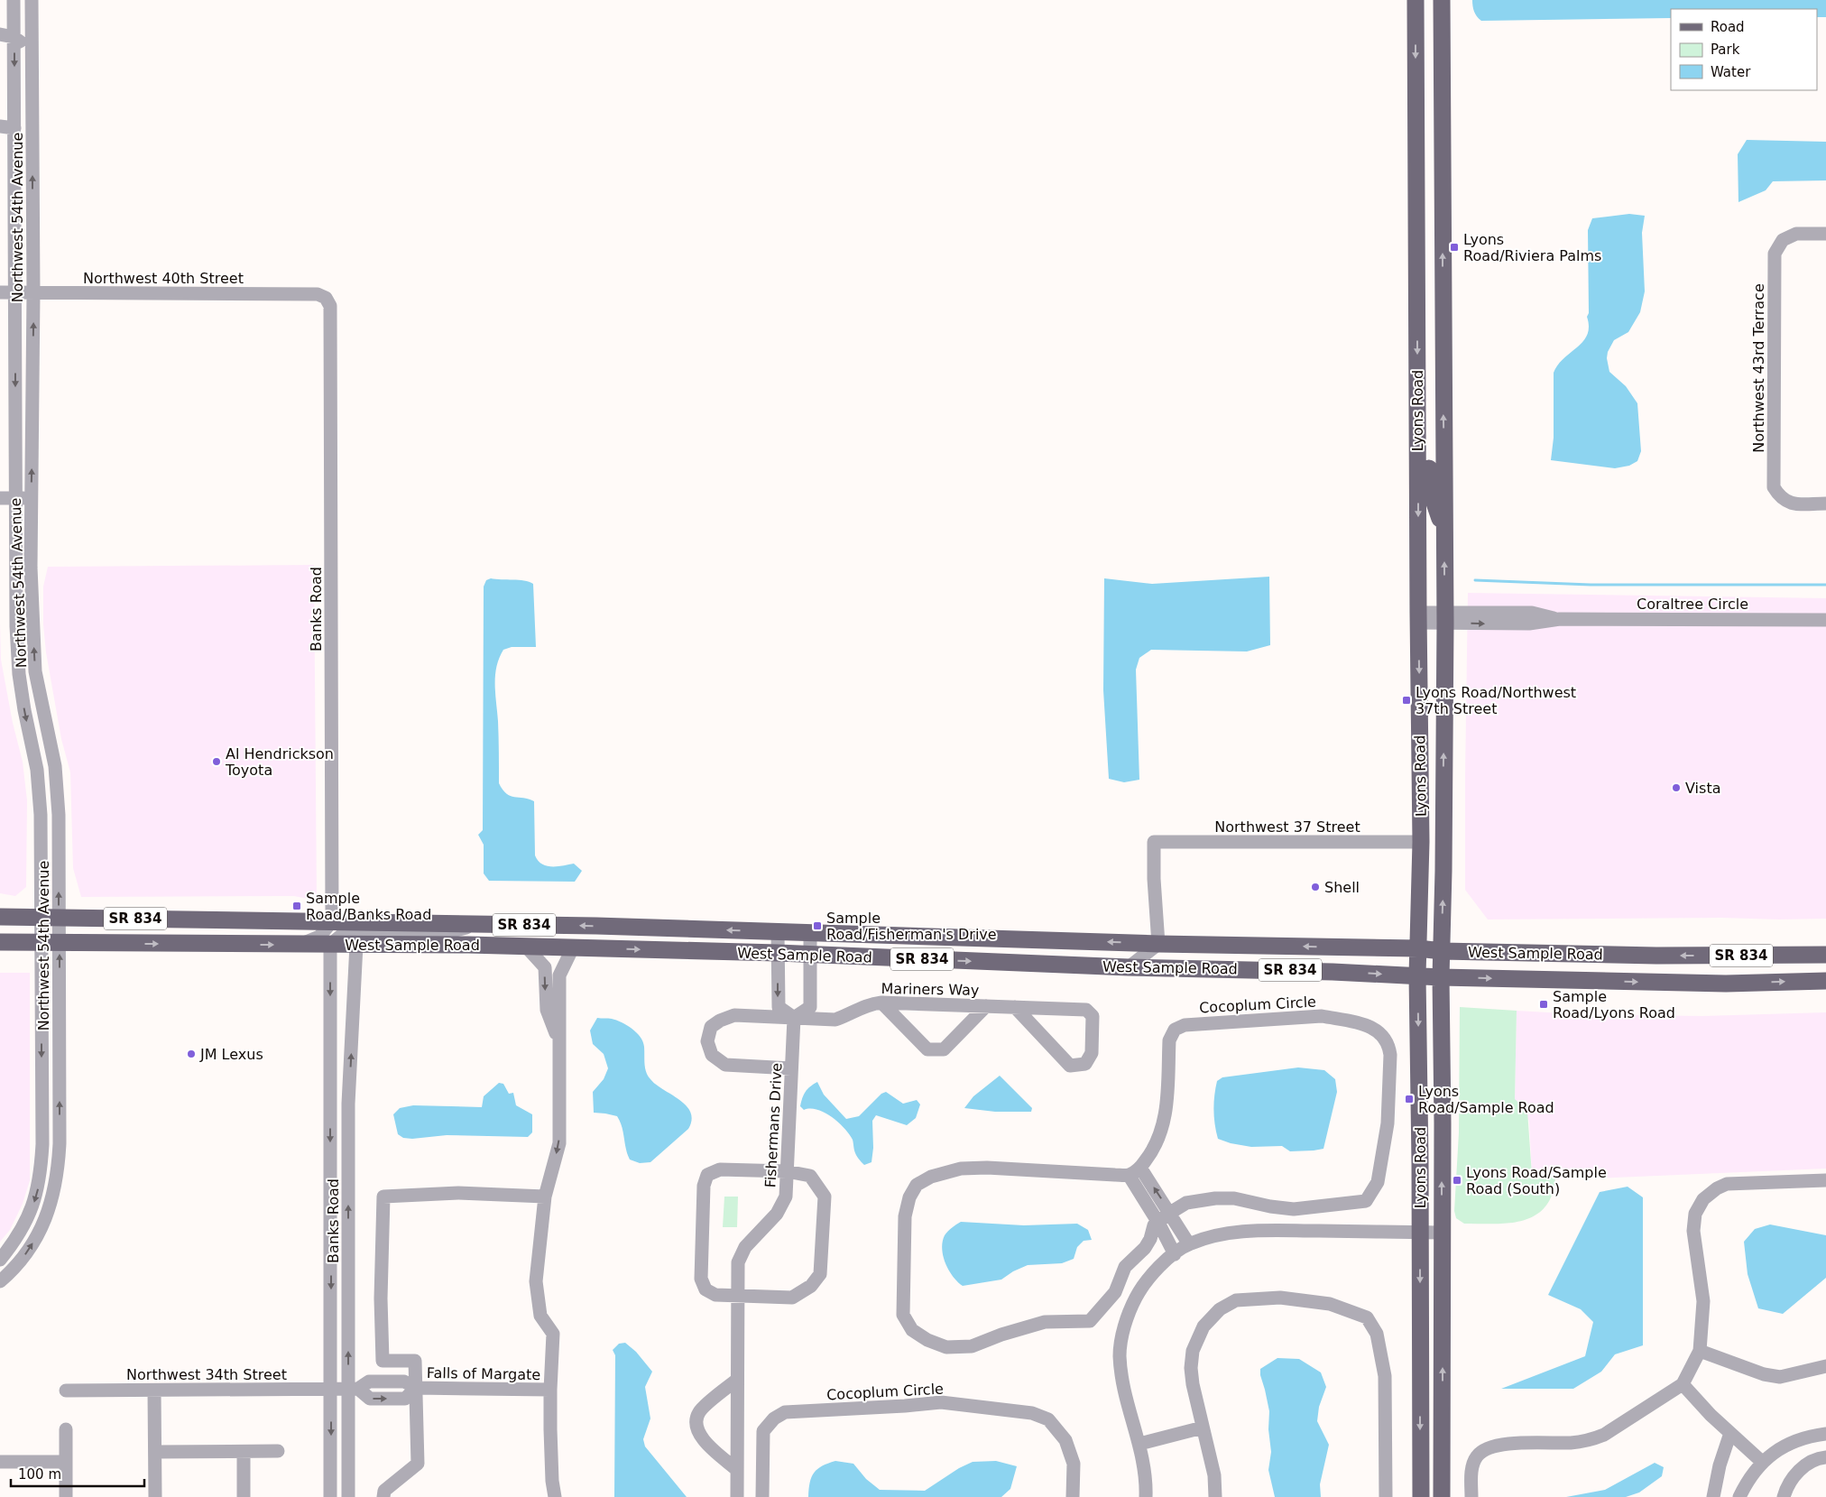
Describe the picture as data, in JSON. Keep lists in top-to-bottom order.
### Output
{
  "streets": {
    "main road": ["Lyons Road", "SR 834", "West Sample Road"],
    "street": [
      "Northwest 54th Avenue",
      "Northwest 40th Street",
      "Northwest 43rd Terrace",
      "Coraltree Circle",
      "Banks Road",
      "Northwest 37 Street",
      "Mariners Way",
      "Cocoplum Circle",
      "Fishermans Drive",
      "Falls of Margate",
      "Northwest 34th Street"
    ]
  },
  "crossings": [
    ["Northwest 54th Avenue", "Northwest 40th Street"],
    ["Northwest 54th Avenue", "West Sample Road"],
    ["Northwest 40th Street", "Banks Road"],
    ["Lyons Road", "Coraltree Circle"],
    ["Lyons Road", "Northwest 37 Street"],
    ["Lyons Road", "West Sample Road"],
    ["Banks Road", "West Sample Road"],
    ["Banks Road", "Falls of Margate"],
    ["Banks Road", "Northwest 34th Street"],
    ["Northwest 37 Street", "West Sample Road"],
    ["Mariners Way", "Fishermans Drive"],
    ["Falls of Margate", "Northwest 34th Street"]
  ],
  "places": {
    "transit": [
      "Lyons Road/Riviera Palms",
      "Lyons Road/Northwest 37th Street",
      "Sample Road/Banks Road",
      "Sample Road/Fisherman's Drive",
      "Sample Road/Lyons Road",
      "Lyons Road/Sample Road",
      "Lyons Road/Sample Road (South)"
    ],
    "other": [
      "Al Hendrickson Toyota",
      "Vista",
      "Shell",
      "JM Lexus"
    ]
  },
  "legend": ["Road", "Park", "Water"],
  "scale_bar": "100 m"
}
